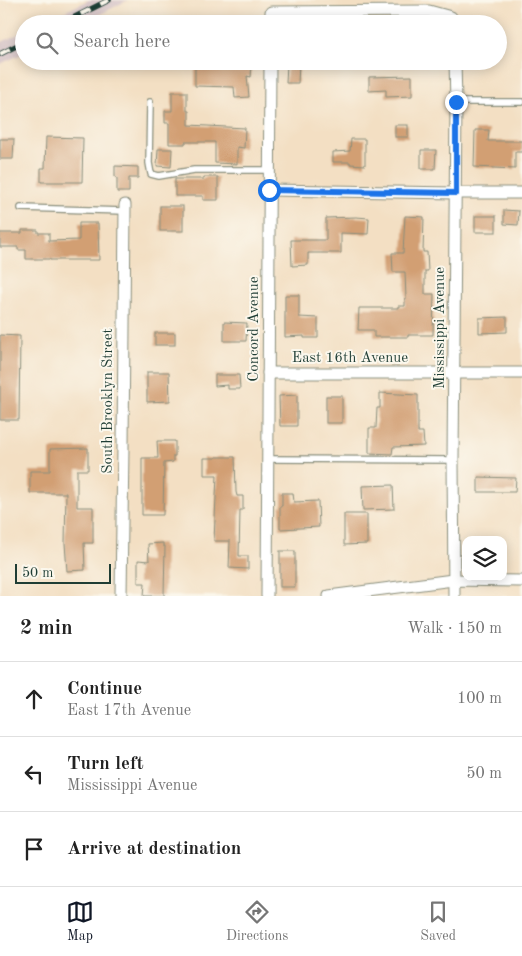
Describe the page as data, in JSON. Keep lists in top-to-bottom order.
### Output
{
  "streets": {
    "street": [
      "Mississippi Avenue",
      "Concord Avenue",
      "East 16th Avenue",
      "South Brooklyn Street"
    ]
  },
  "crossings": [
    ["Mississippi Avenue", "East 16th Avenue"],
    ["Concord Avenue", "East 16th Avenue"]
  ],
  "scale_bar": "50 m",
  "page": {
    "search": "Search here",
    "scale": "50 m",
    "heading": ["2 min", "Walk · 150 m"],
    "list": [
      ["Continue", "East 17th Avenue", "100 m"],
      ["Turn left", "Mississippi Avenue", "50 m"],
      "Arrive at destination"
    ],
    "nav": ["Map", "Directions", "Saved"]
  }
}
